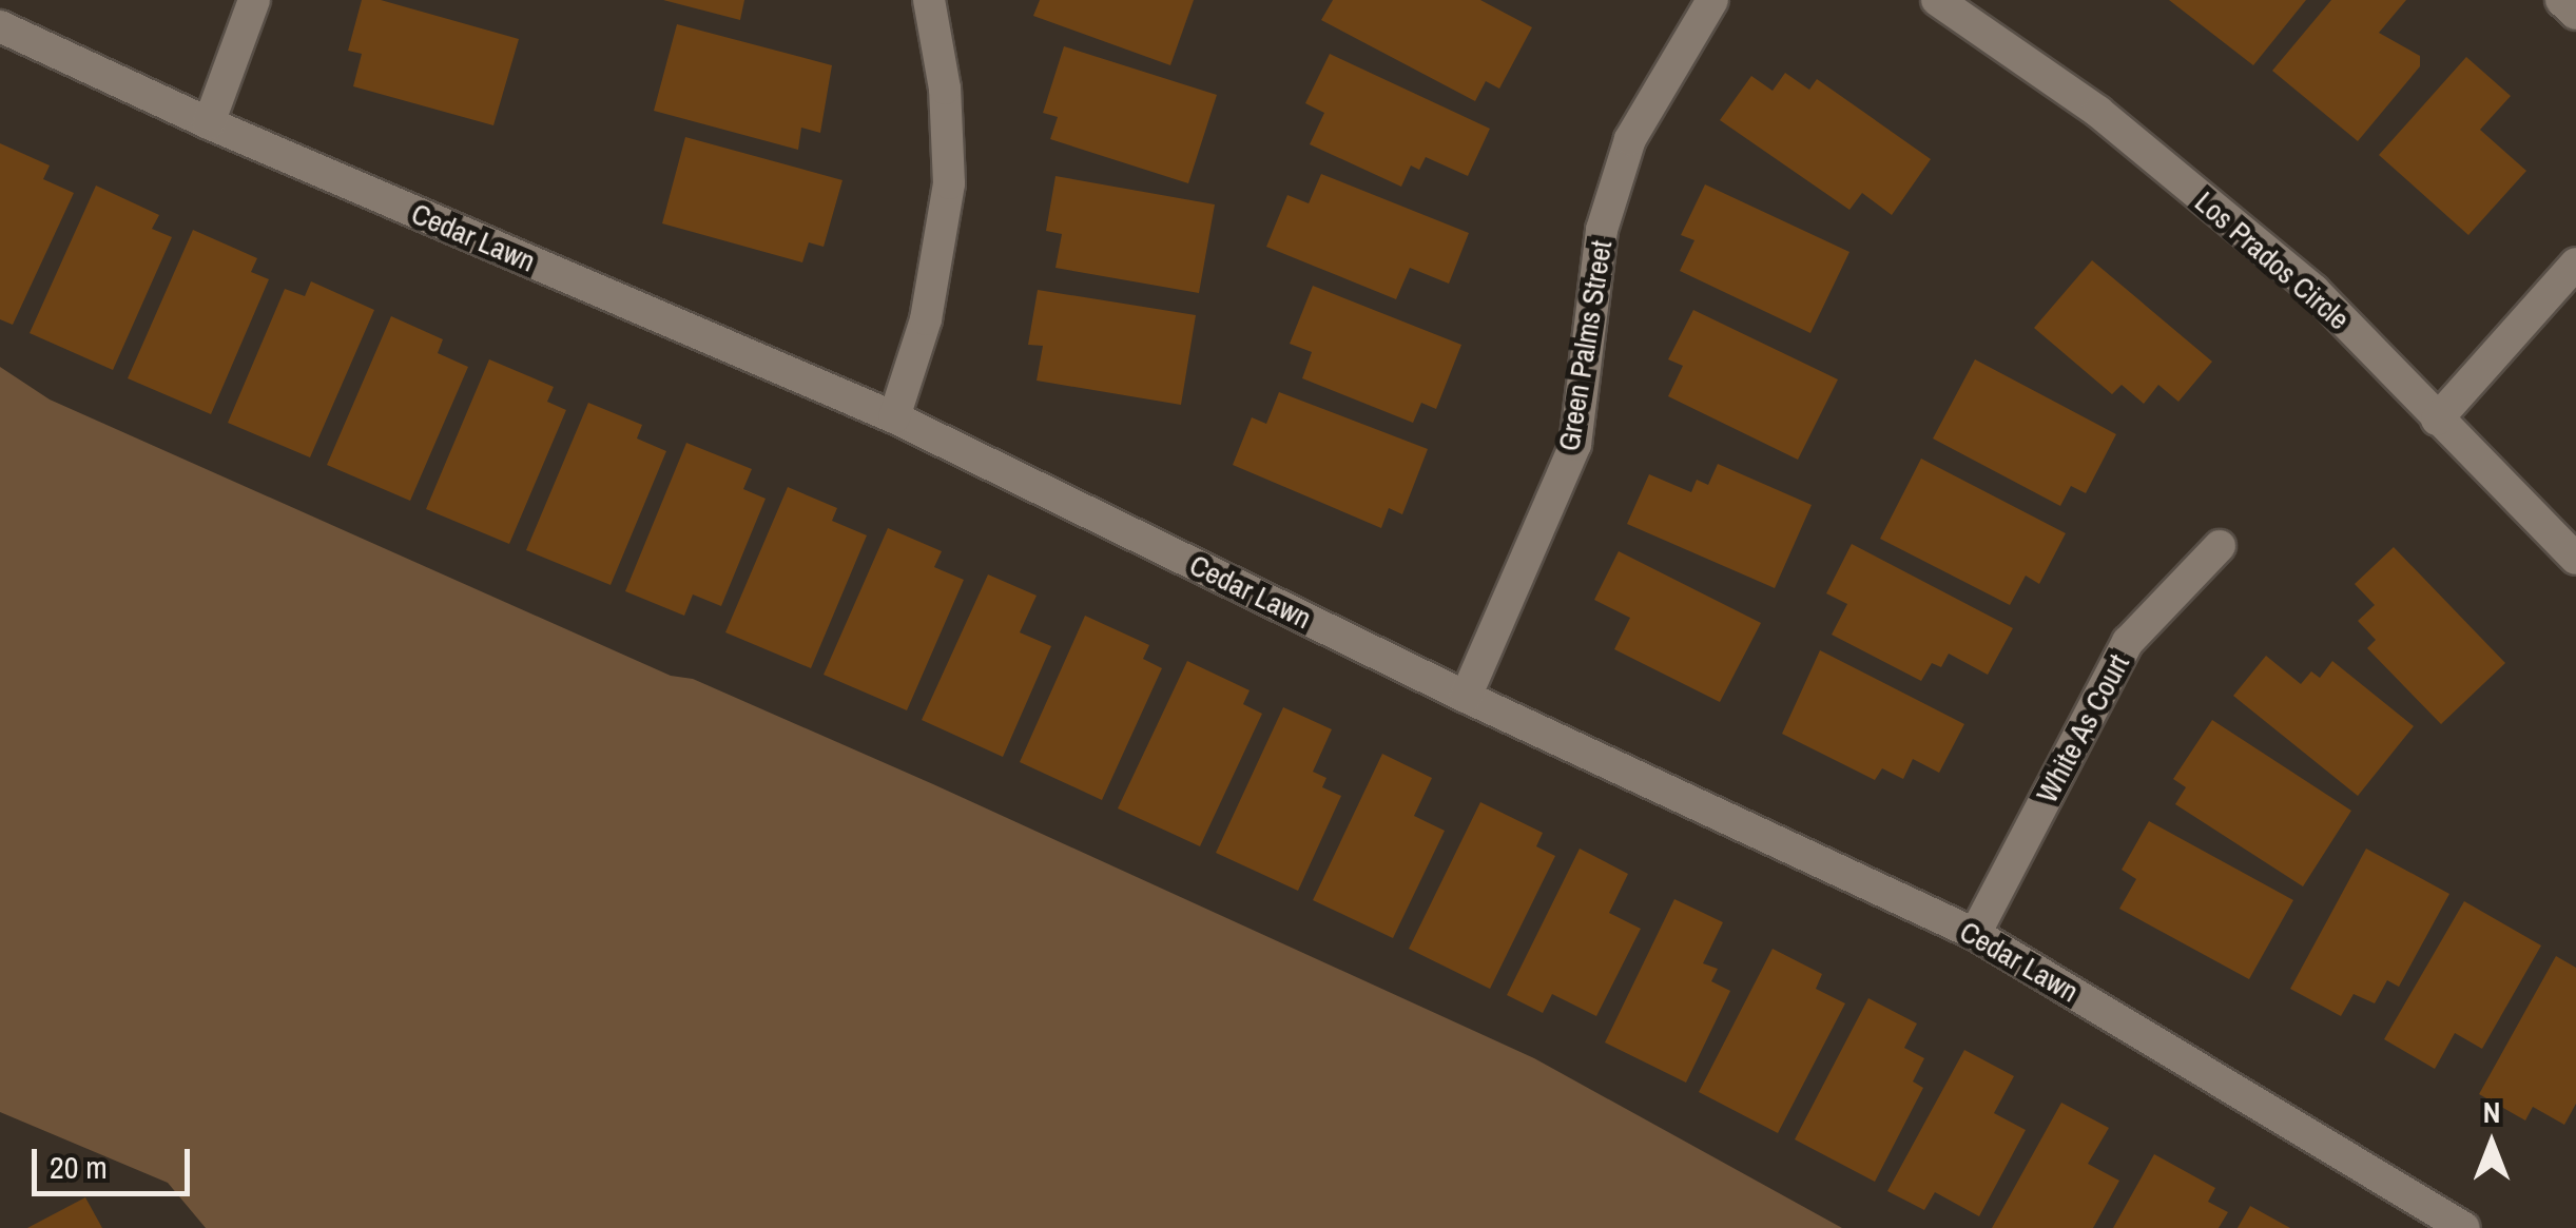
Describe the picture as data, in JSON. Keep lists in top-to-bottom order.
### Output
{
  "streets": {
    "street": [
      "Cedar Lawn",
      "Los Prados Circle",
      "Green Palms Street",
      "White As Court"
    ]
  },
  "crossings": [
    ["Cedar Lawn", "Green Palms Street"],
    ["Cedar Lawn", "White As Court"]
  ],
  "scale_bar": "20 m",
  "north": "top"
}
